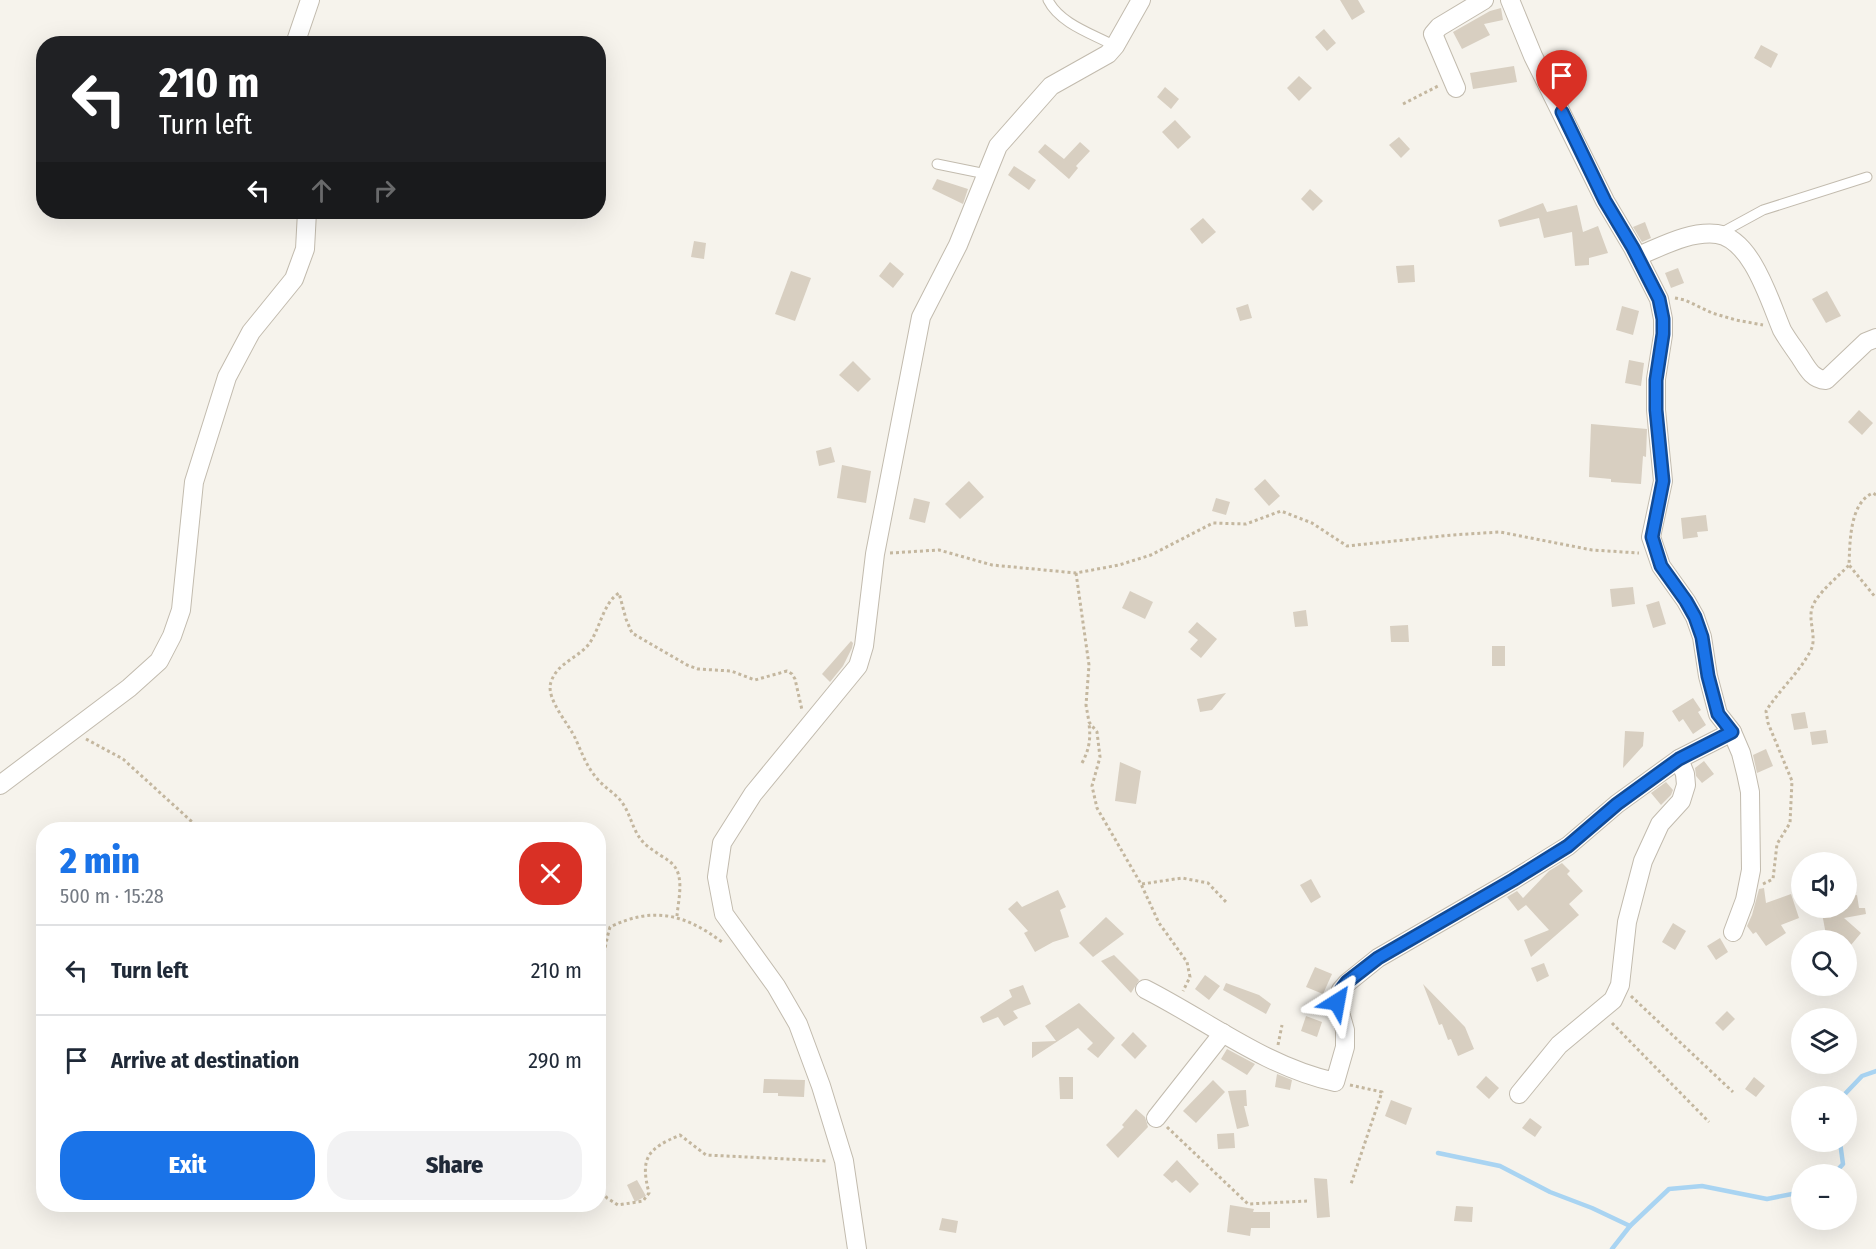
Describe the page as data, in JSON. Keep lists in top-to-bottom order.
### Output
{
  "page": {
    "turn": ["210 m", "Turn left"],
    "heading": ["2 min", "500 m · 15:28"],
    "map_buttons": ["+", "−"],
    "list": [
      {
        "name": "Turn left",
        "value": "210 m"
      },
      {
        "name": "Arrive at destination",
        "value": "290 m"
      }
    ],
    "buttons": ["Exit", "Share"]
  }
}
